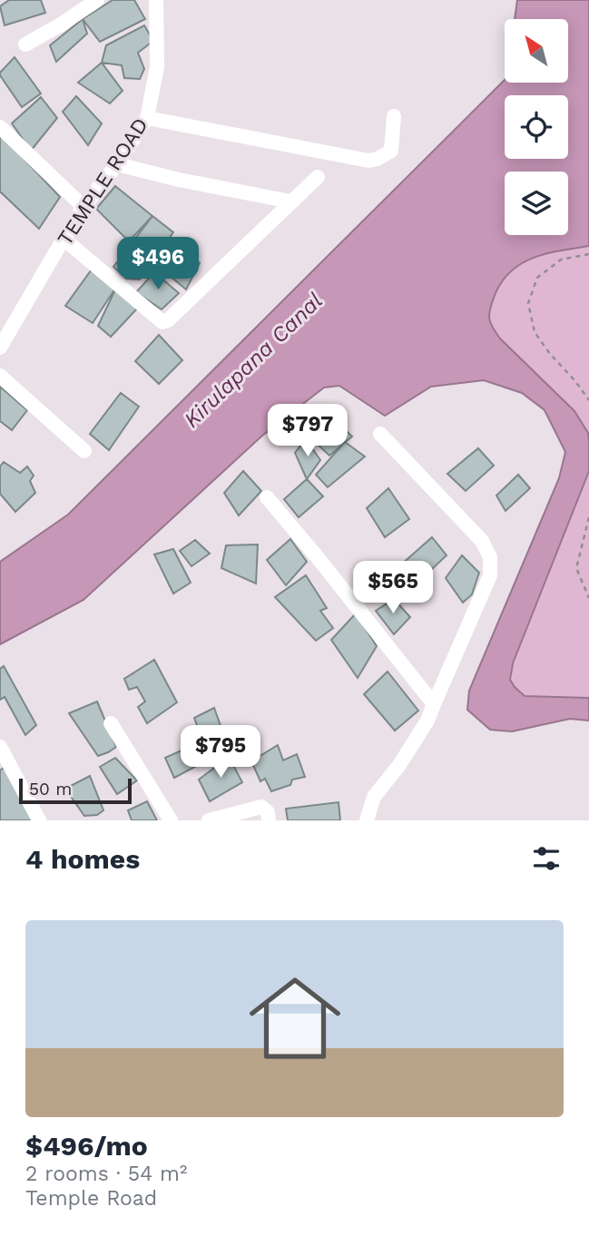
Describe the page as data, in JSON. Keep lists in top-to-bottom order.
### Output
{
  "streets": {
    "street": ["TEMPLE ROAD"]
  },
  "water": ["Kirulapana Canal"],
  "scale_bar": "50 m",
  "north": "top left",
  "page": {
    "price": [
      "$496",
      "$797",
      "$565",
      "$795"
    ],
    "scale": "50 m",
    "heading": "4 homes",
    "list": [
      {
        "name": "$496/mo",
        "note": "2 rooms · 54 m² · Temple Road"
      }
    ]
  }
}
